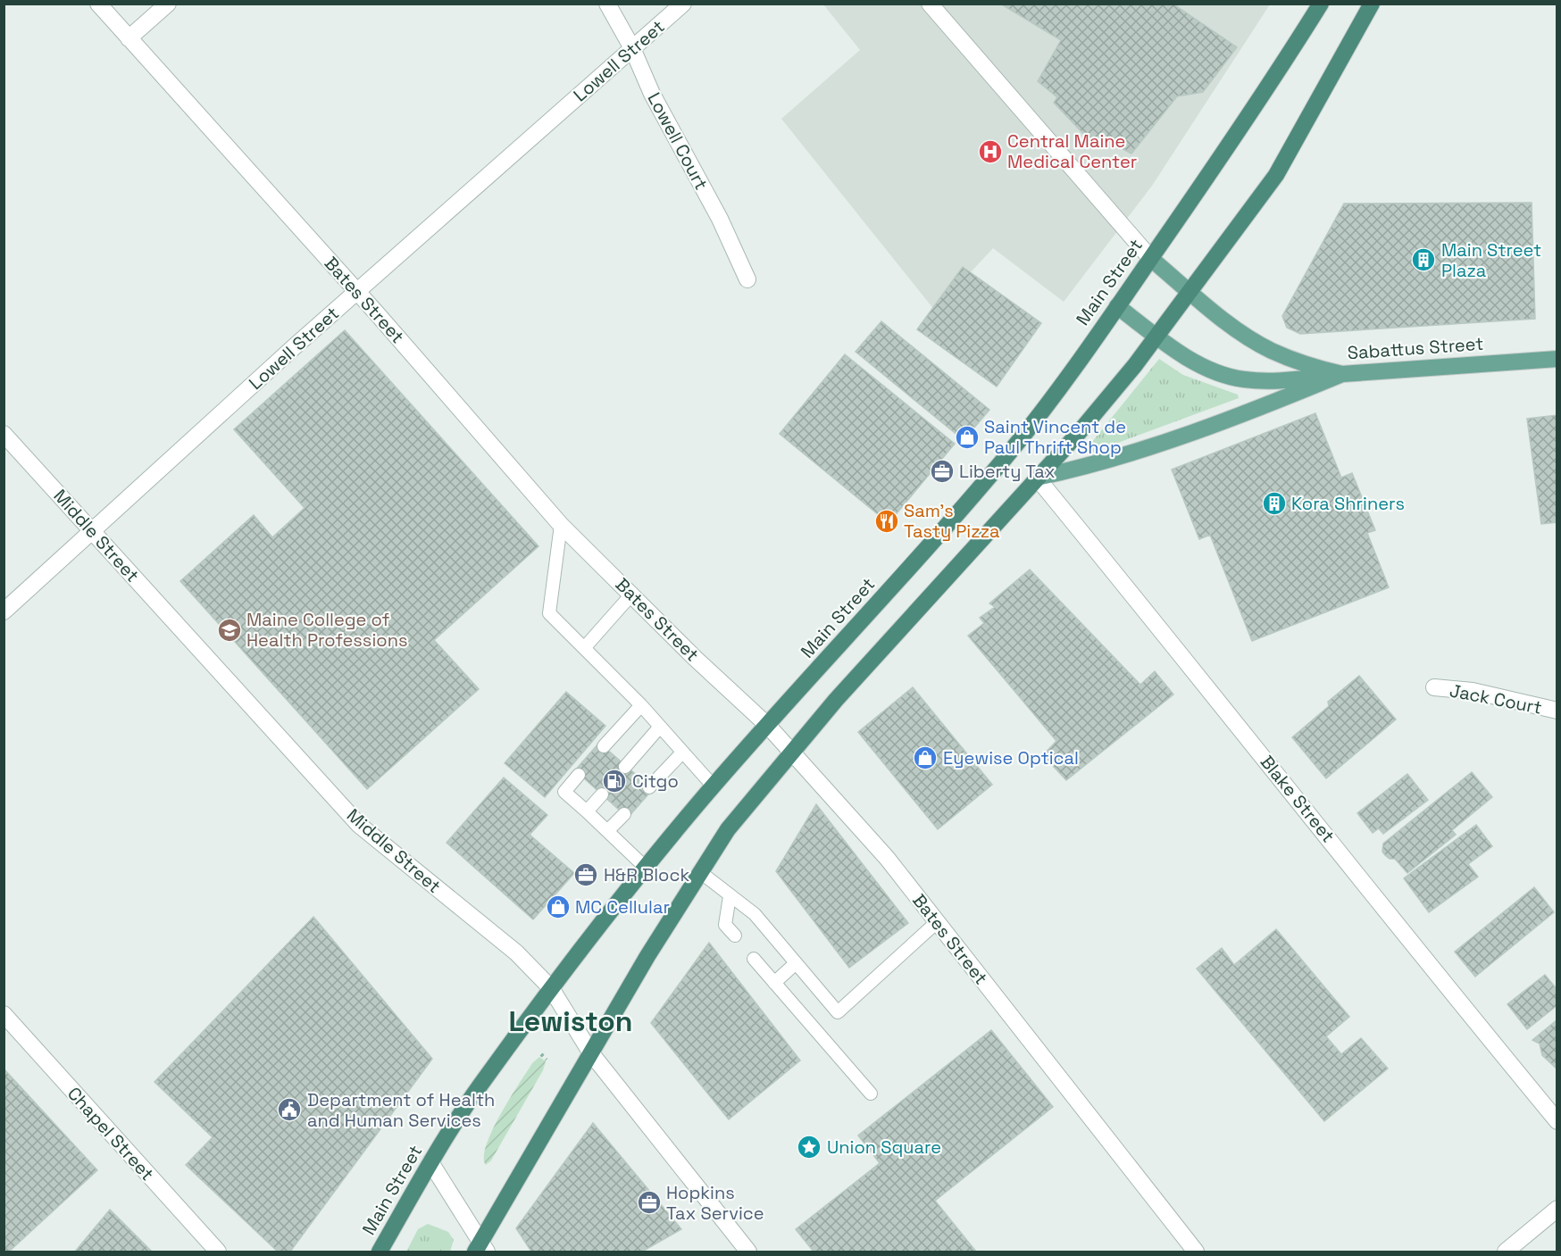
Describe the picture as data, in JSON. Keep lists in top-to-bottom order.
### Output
{
  "streets": {
    "highway": ["Main Street"],
    "main road": ["Sabattus Street"],
    "street": [
      "Lowell Street",
      "Lowell Court",
      "Bates Street",
      "Middle Street",
      "Jack Court",
      "Blake Street",
      "Chapel Street"
    ]
  },
  "crossings": [
    ["Lowell Street", "Lowell Court"],
    ["Lowell Street", "Bates Street"],
    ["Lowell Street", "Middle Street"],
    ["Main Street", "Bates Street"],
    ["Main Street", "Sabattus Street"],
    ["Main Street", "Middle Street"]
  ],
  "districts": ["Lewiston"],
  "places": {
    "hospital": ["Central Maine Medical Center"],
    "building": ["Main Street Plaza", "Kora Shriners"],
    "shop": ["Saint Vincent de Paul Thrift Shop", "Eyewise Optical", "MC Cellular"],
    "office": ["Liberty Tax", "H&R Block", "Hopkins Tax Service"],
    "restaurant": ["Sam's Tasty Pizza"],
    "school or university": ["Maine College of Health Professions"],
    "fuel station": ["Citgo"],
    "public building": ["Department of Health and Human Services"],
    "place": ["Union Square"]
  }
}
